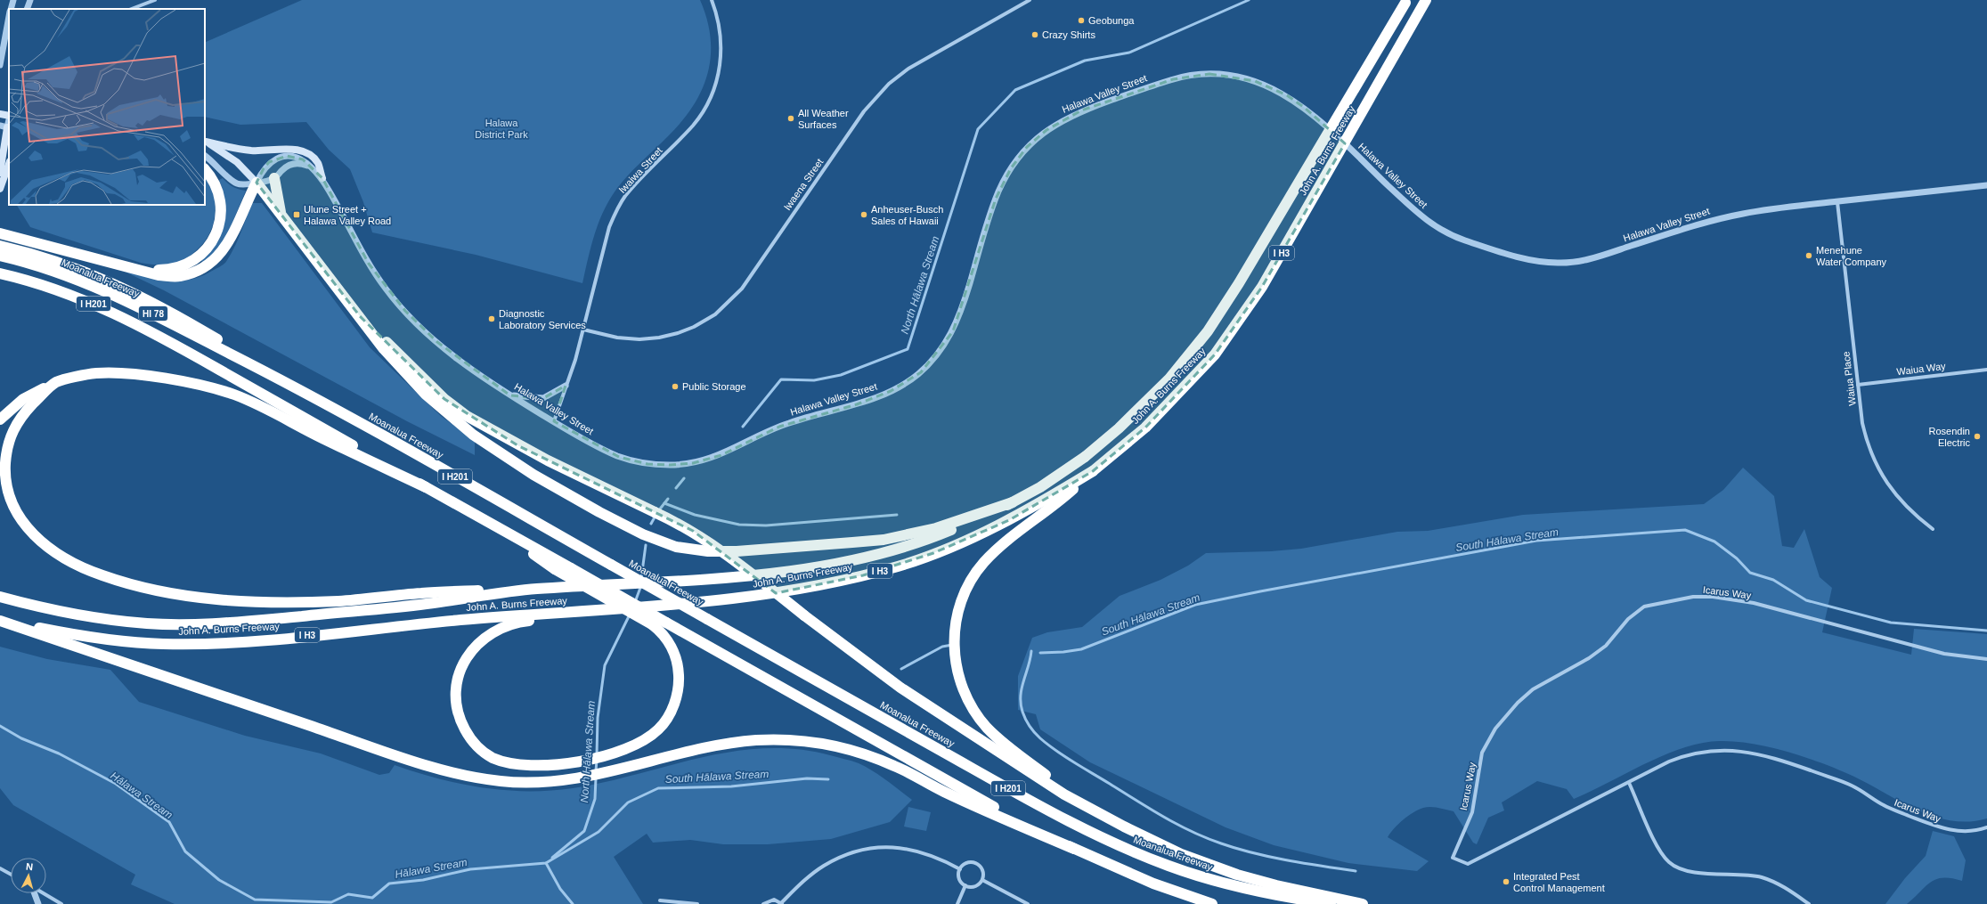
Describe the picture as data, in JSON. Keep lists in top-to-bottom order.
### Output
{
  "streets": {
    "highway": [
      "John A. Burns Freeway",
      "I H3",
      "Moanalua Freeway",
      "I H201",
      "HI 78"
    ],
    "street": [
      "Halawa Valley Street",
      "Iwaiwa Street",
      "Iwaena Street",
      "Waiua Way",
      "Waiua Place",
      "Icarus Way"
    ]
  },
  "crossings": [
    ["Halawa Valley Street", "Iwaiwa Street"],
    ["Halawa Valley Street", "Waiua Place"],
    ["Iwaiwa Street", "Iwaena Street"],
    ["Waiua Way", "Waiua Place"]
  ],
  "water": ["North Hālawa Stream", "South Hālawa Stream", "Hālawa Stream"],
  "parks": ["Halawa District Park"],
  "places": {
    "other": [
      "Geobunga",
      "Crazy Shirts",
      "All Weather Surfaces",
      "Anheuser-Busch Sales of Hawaii",
      "Menehune Water Company",
      "Diagnostic Laboratory Services",
      "Public Storage",
      "Rosendin Electric",
      "Integrated Pest Control Management"
    ],
    "transit": ["Ulune Street + Halawa Valley Road"]
  },
  "north": "top"
}
